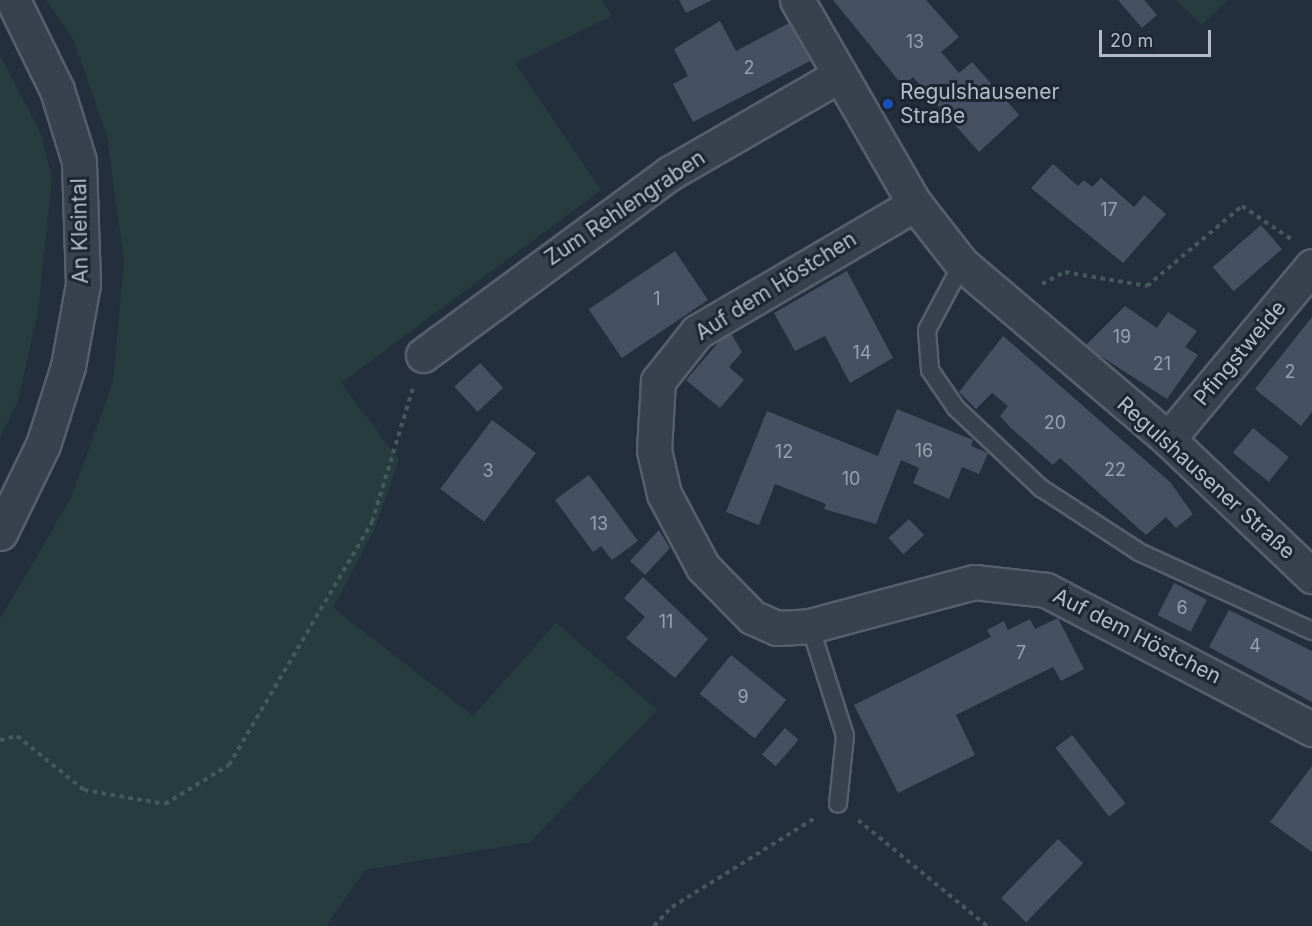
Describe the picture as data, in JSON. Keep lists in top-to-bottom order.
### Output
{
  "streets": {
    "street": [
      "Zum Rehlengraben",
      "An Kleintal",
      "Auf dem Höstchen",
      "Pfingstweide",
      "Regulshausener Straße"
    ]
  },
  "crossings": [
    ["Zum Rehlengraben", "Regulshausener Straße"],
    ["Auf dem Höstchen", "Regulshausener Straße"],
    ["Pfingstweide", "Regulshausener Straße"]
  ],
  "places": ["Regulshausener Straße"],
  "house_numbers": [
    "13",
    "2",
    "17",
    "1",
    "19",
    "14",
    "21",
    "2",
    "20",
    "16",
    "12",
    "22",
    "3",
    "10",
    "13",
    "6",
    "11",
    "4",
    "7",
    "9"
  ],
  "scale_bar": "20 m"
}
